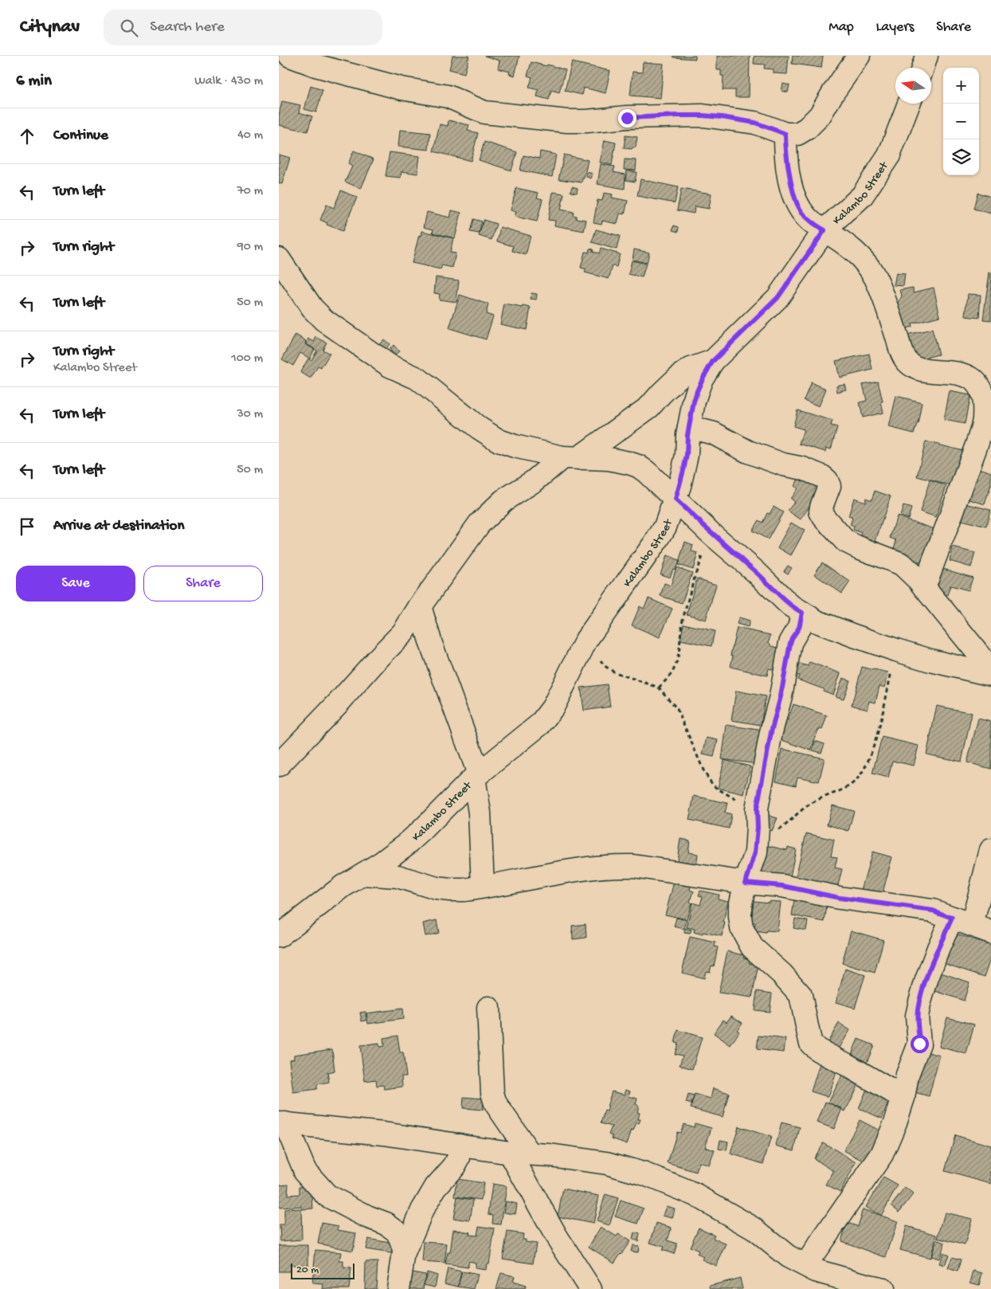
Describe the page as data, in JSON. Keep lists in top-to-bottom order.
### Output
{
  "streets": {
    "street": ["Kalambo Street"]
  },
  "scale_bar": "20 m",
  "north": "left",
  "page": {
    "header": "Citynav",
    "search": "Search here",
    "nav": ["Map", "Layers", "Share"],
    "heading": ["6 min", "Walk · 430 m"],
    "map_buttons": ["+", "−"],
    "list": [
      ["Continue", "40 m"],
      ["Turn left", "70 m"],
      ["Turn right", "90 m"],
      ["Turn left", "50 m"],
      ["Turn right", "Kalambo Street", "100 m"],
      ["Turn left", "30 m"],
      ["Turn left", "50 m"],
      "Arrive at destination"
    ],
    "buttons": ["Save", "Share"],
    "scale": "20 m"
  }
}
